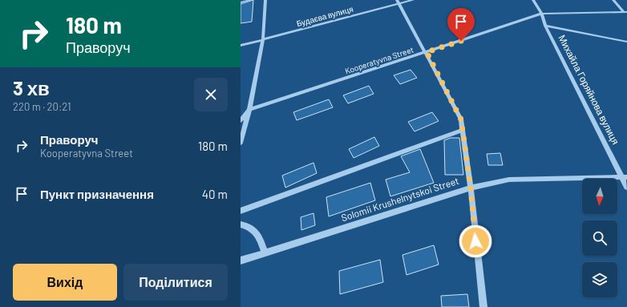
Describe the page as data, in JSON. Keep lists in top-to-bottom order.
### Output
{
  "streets": {
    "street": [
      "Будаєва вулиця",
      "Kooperatyvna Street",
      "Михайла Горяйнова вулиця",
      "Solomii Krushelnytskoi Street"
    ]
  },
  "crossings": [
    ["Kooperatyvna Street", "Михайла Горяйнова вулиця"],
    ["Михайла Горяйнова вулиця", "Solomii Krushelnytskoi Street"]
  ],
  "north": "bottom",
  "page": {
    "turn": ["180 m", "Праворуч"],
    "heading": ["3 хв", "220 m · 20:21"],
    "list": [
      {
        "name": "Праворуч",
        "note": "Kooperatyvna Street",
        "value": "180 m"
      },
      {
        "name": "Пункт призначення",
        "value": "40 m"
      }
    ],
    "buttons": ["Вихід", "Поділитися"]
  }
}
